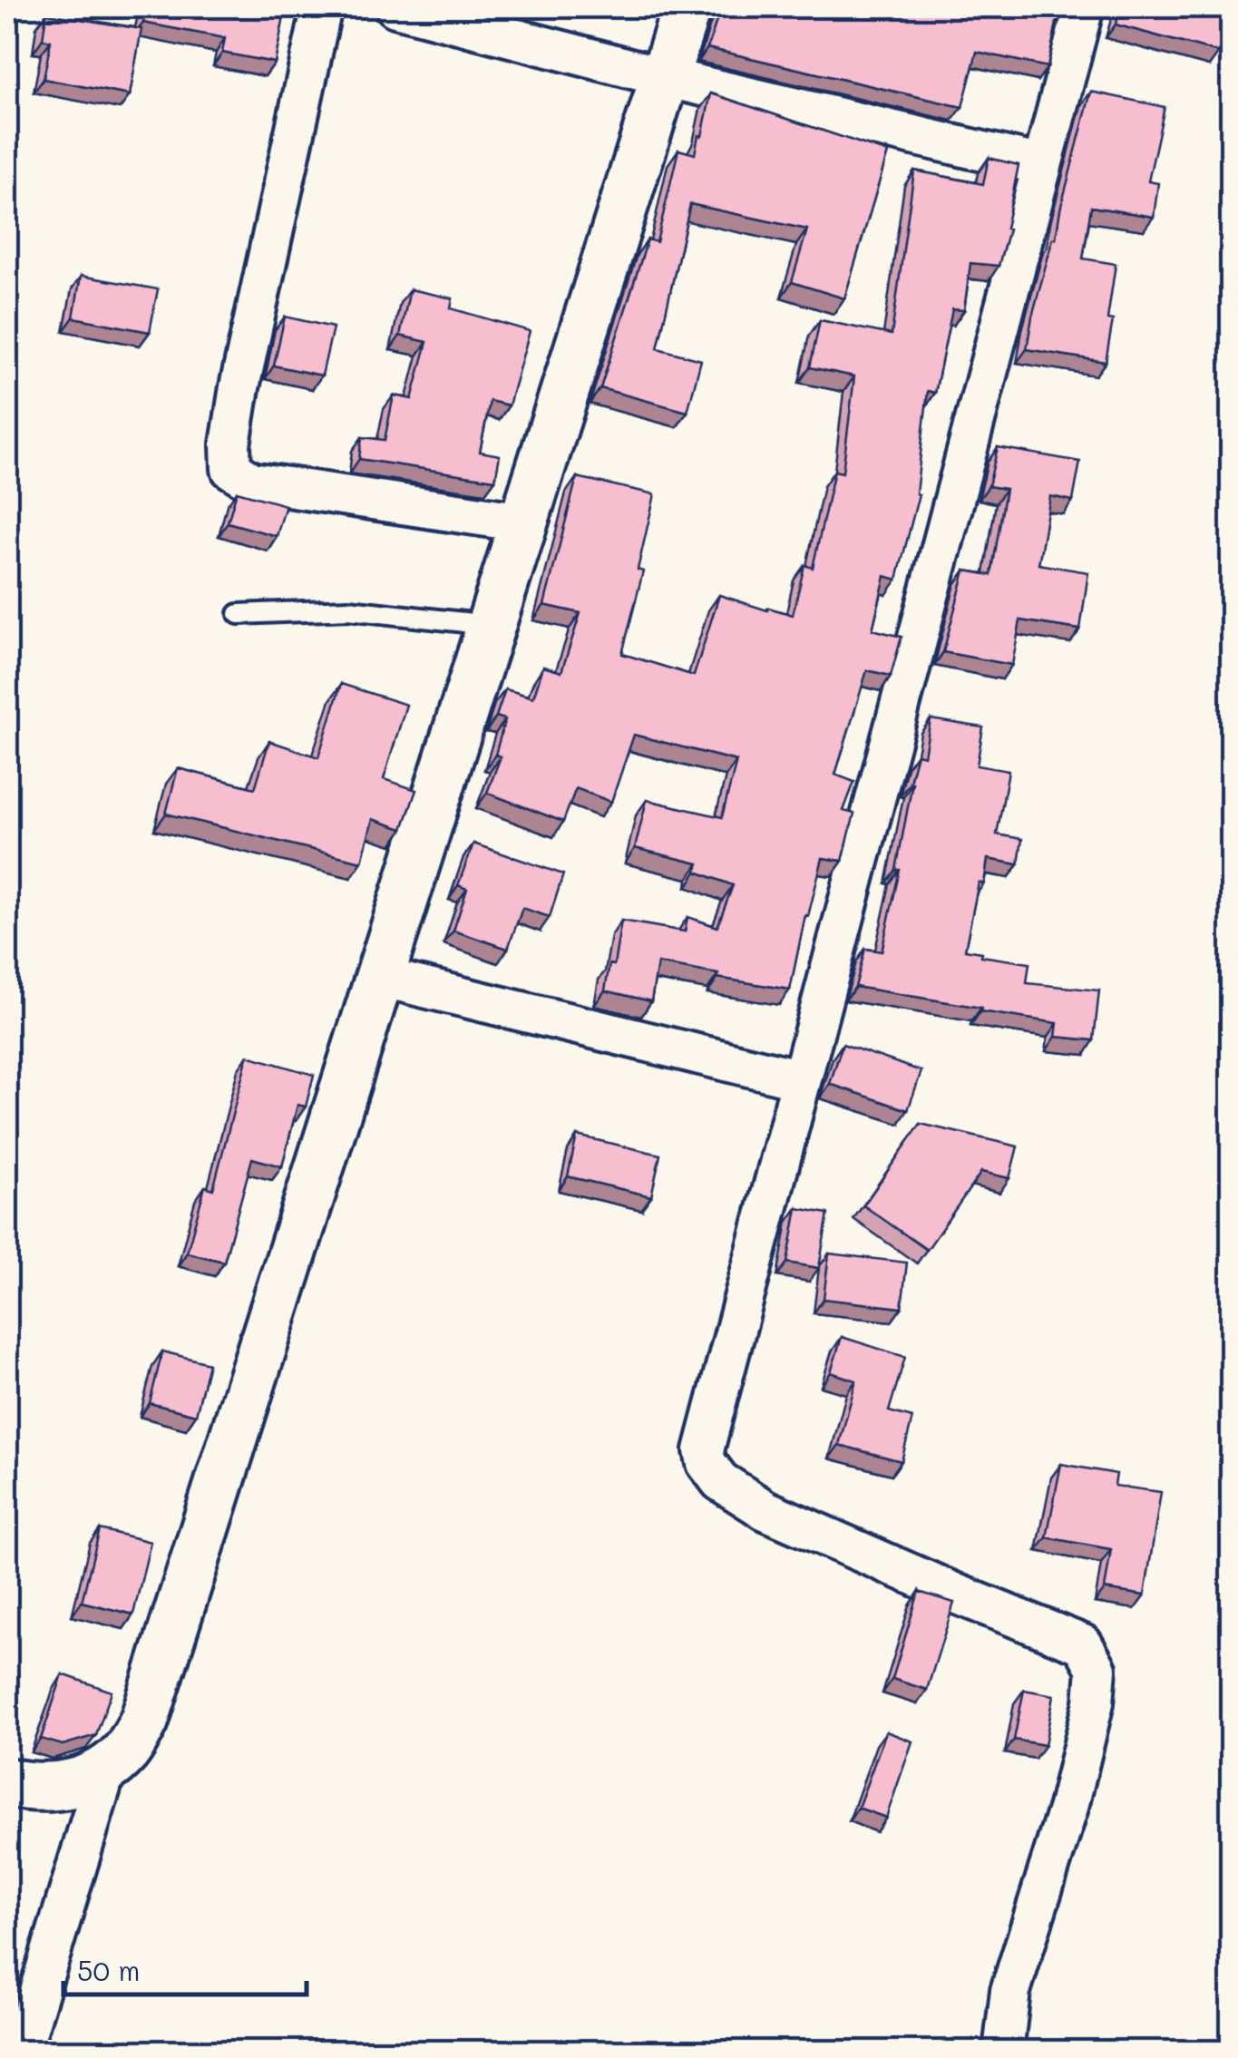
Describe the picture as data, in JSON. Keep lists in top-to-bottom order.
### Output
{
  "scale_bar": "50 m"
}
